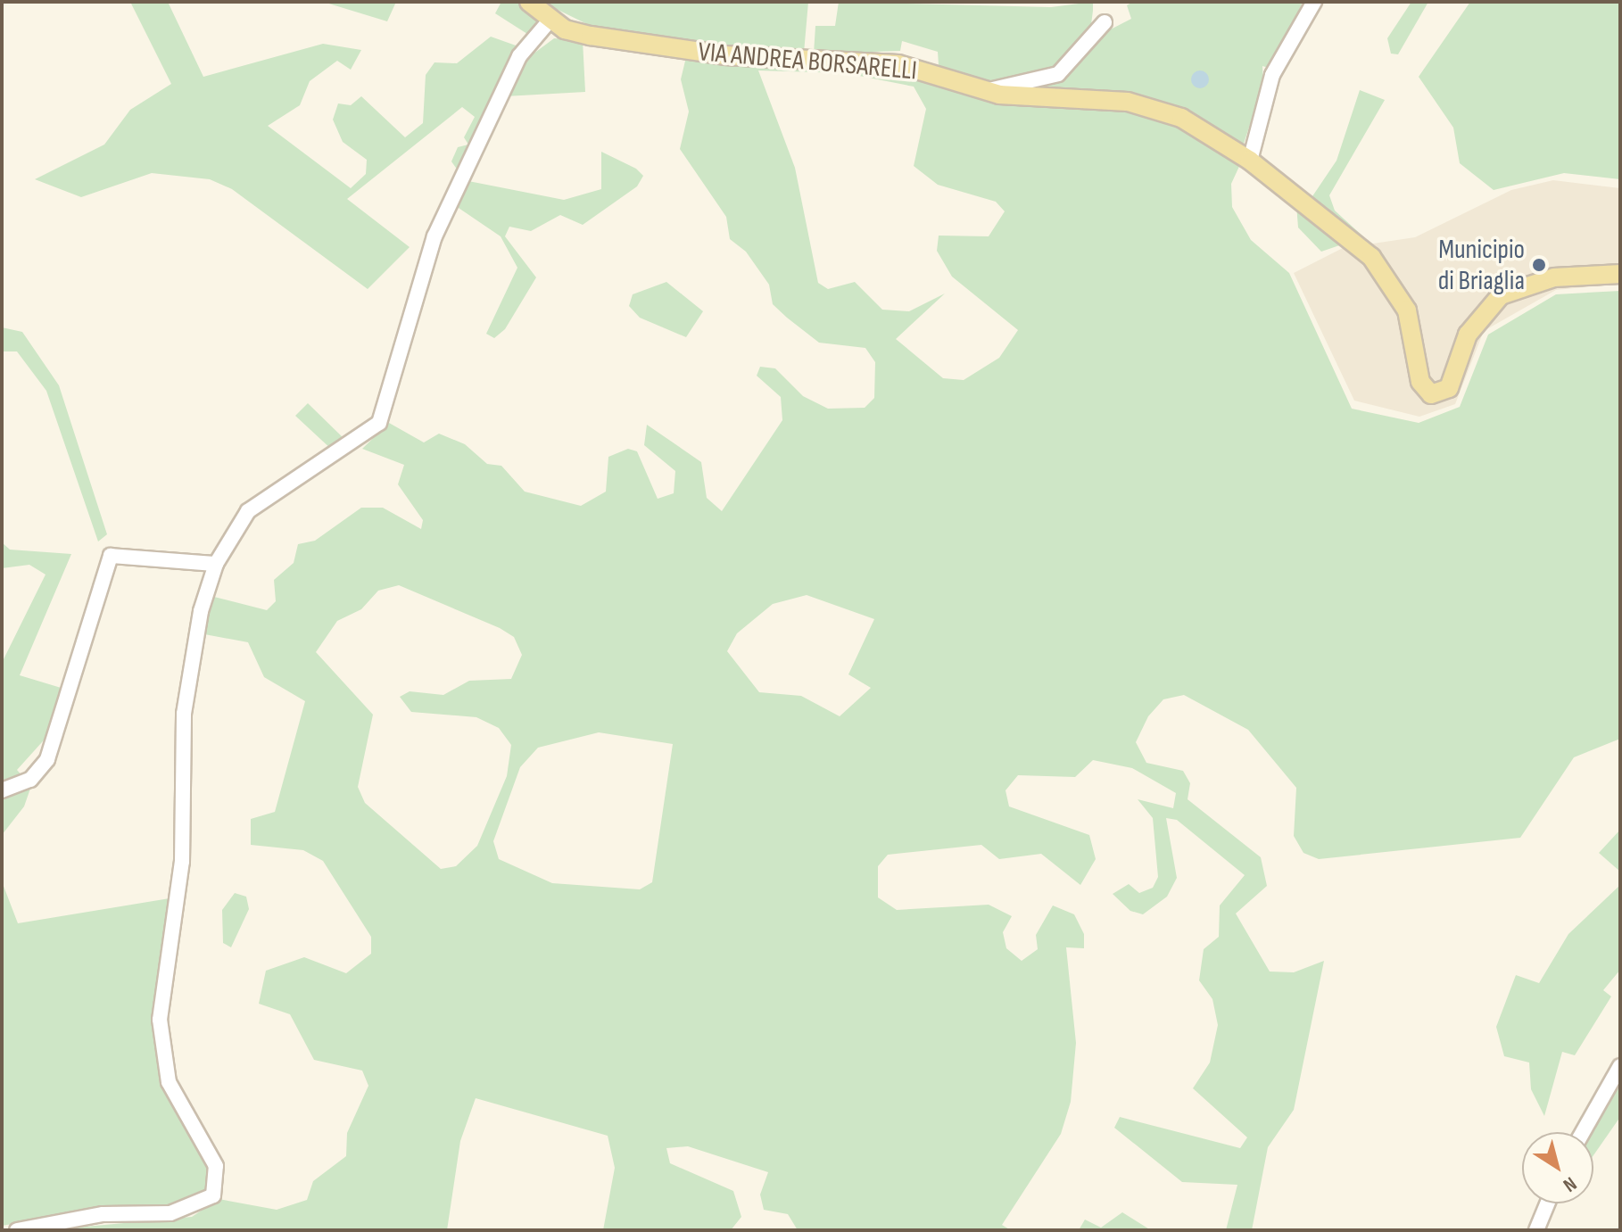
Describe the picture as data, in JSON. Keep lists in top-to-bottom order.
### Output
{
  "streets": {
    "main road": ["VIA ANDREA BORSARELLI"]
  },
  "places": ["Municipio di Briaglia"],
  "north": "bottom right"
}
